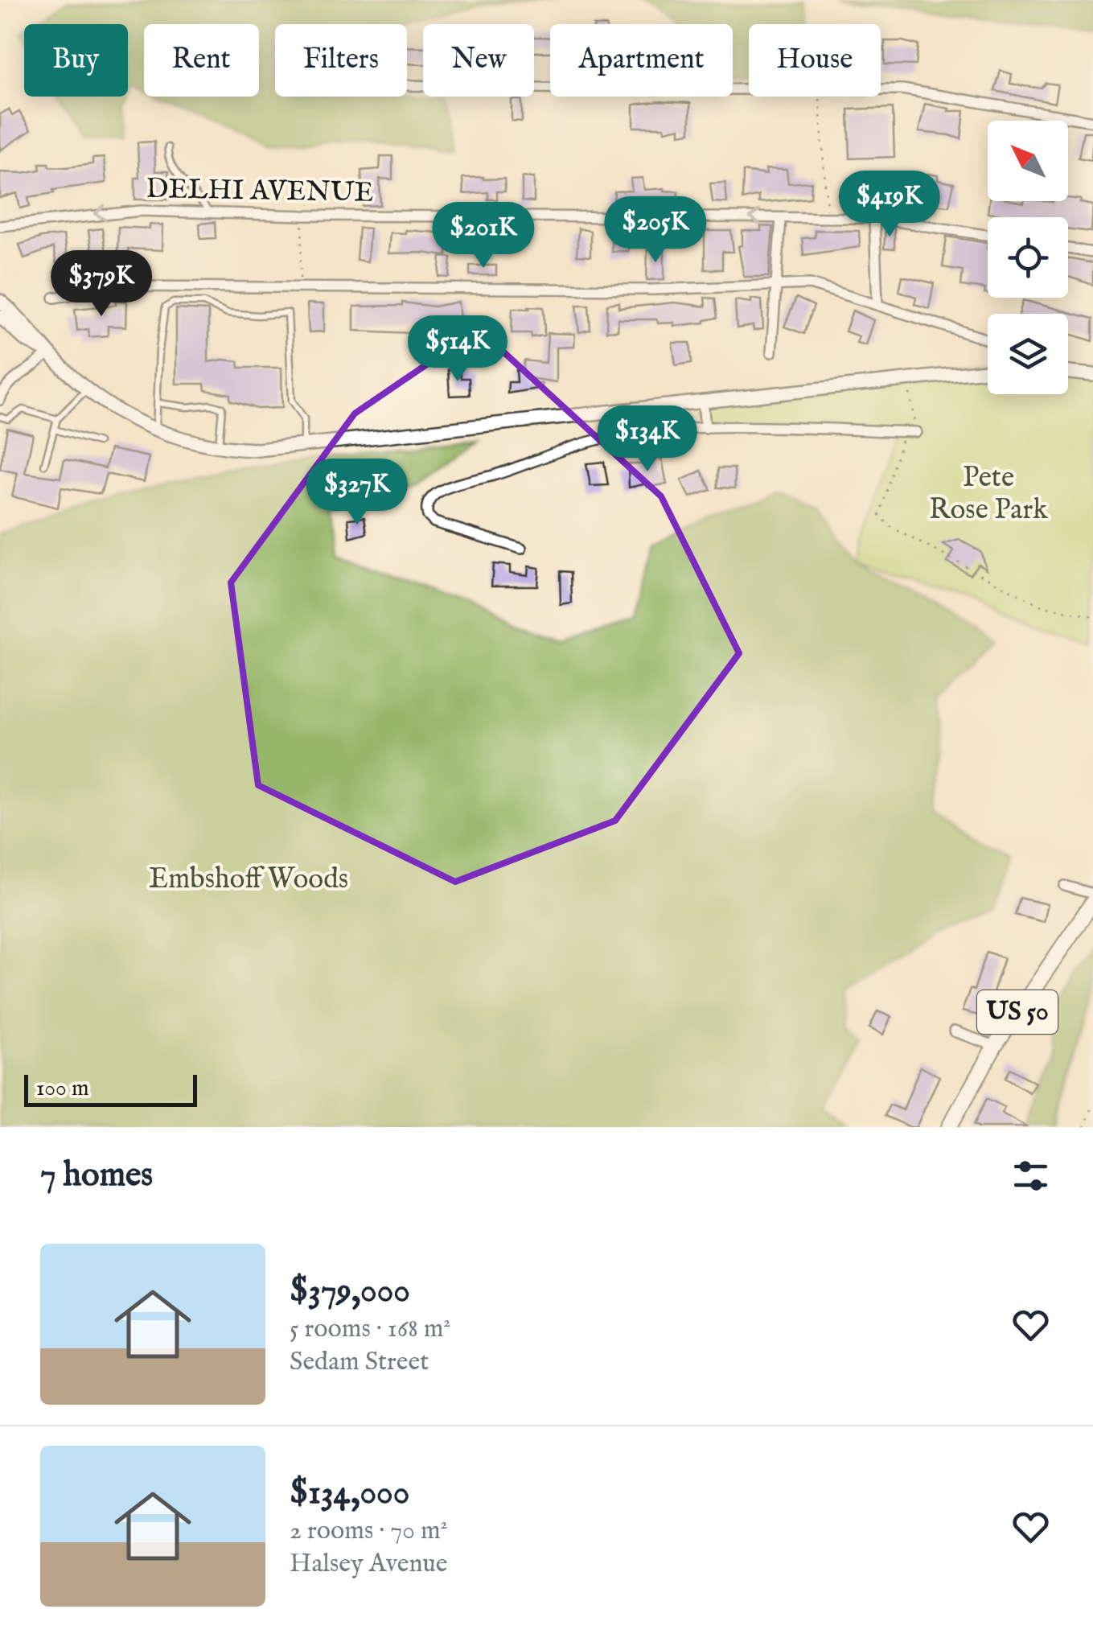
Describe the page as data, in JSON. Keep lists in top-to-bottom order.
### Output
{
  "streets": {
    "main road": ["US 50"],
    "street": ["DELHI AVENUE"]
  },
  "parks": ["Pete Rose Park", "Embshoff Woods"],
  "scale_bar": "100 m",
  "north": "top left",
  "page": {
    "chip": [
      "Buy",
      "Rent",
      "Filters",
      "New",
      "Apartment",
      "House"
    ],
    "price": [
      "$419K",
      "$205K",
      "$201K",
      "$379K",
      "$514K",
      "$134K",
      "$327K"
    ],
    "scale": "100 m",
    "heading": "7 homes",
    "list": [
      {
        "name": "$379,000",
        "note": "5 rooms · 168 m² · Sedam Street"
      },
      {
        "name": "$134,000",
        "note": "2 rooms · 70 m² · Halsey Avenue"
      }
    ]
  }
}
